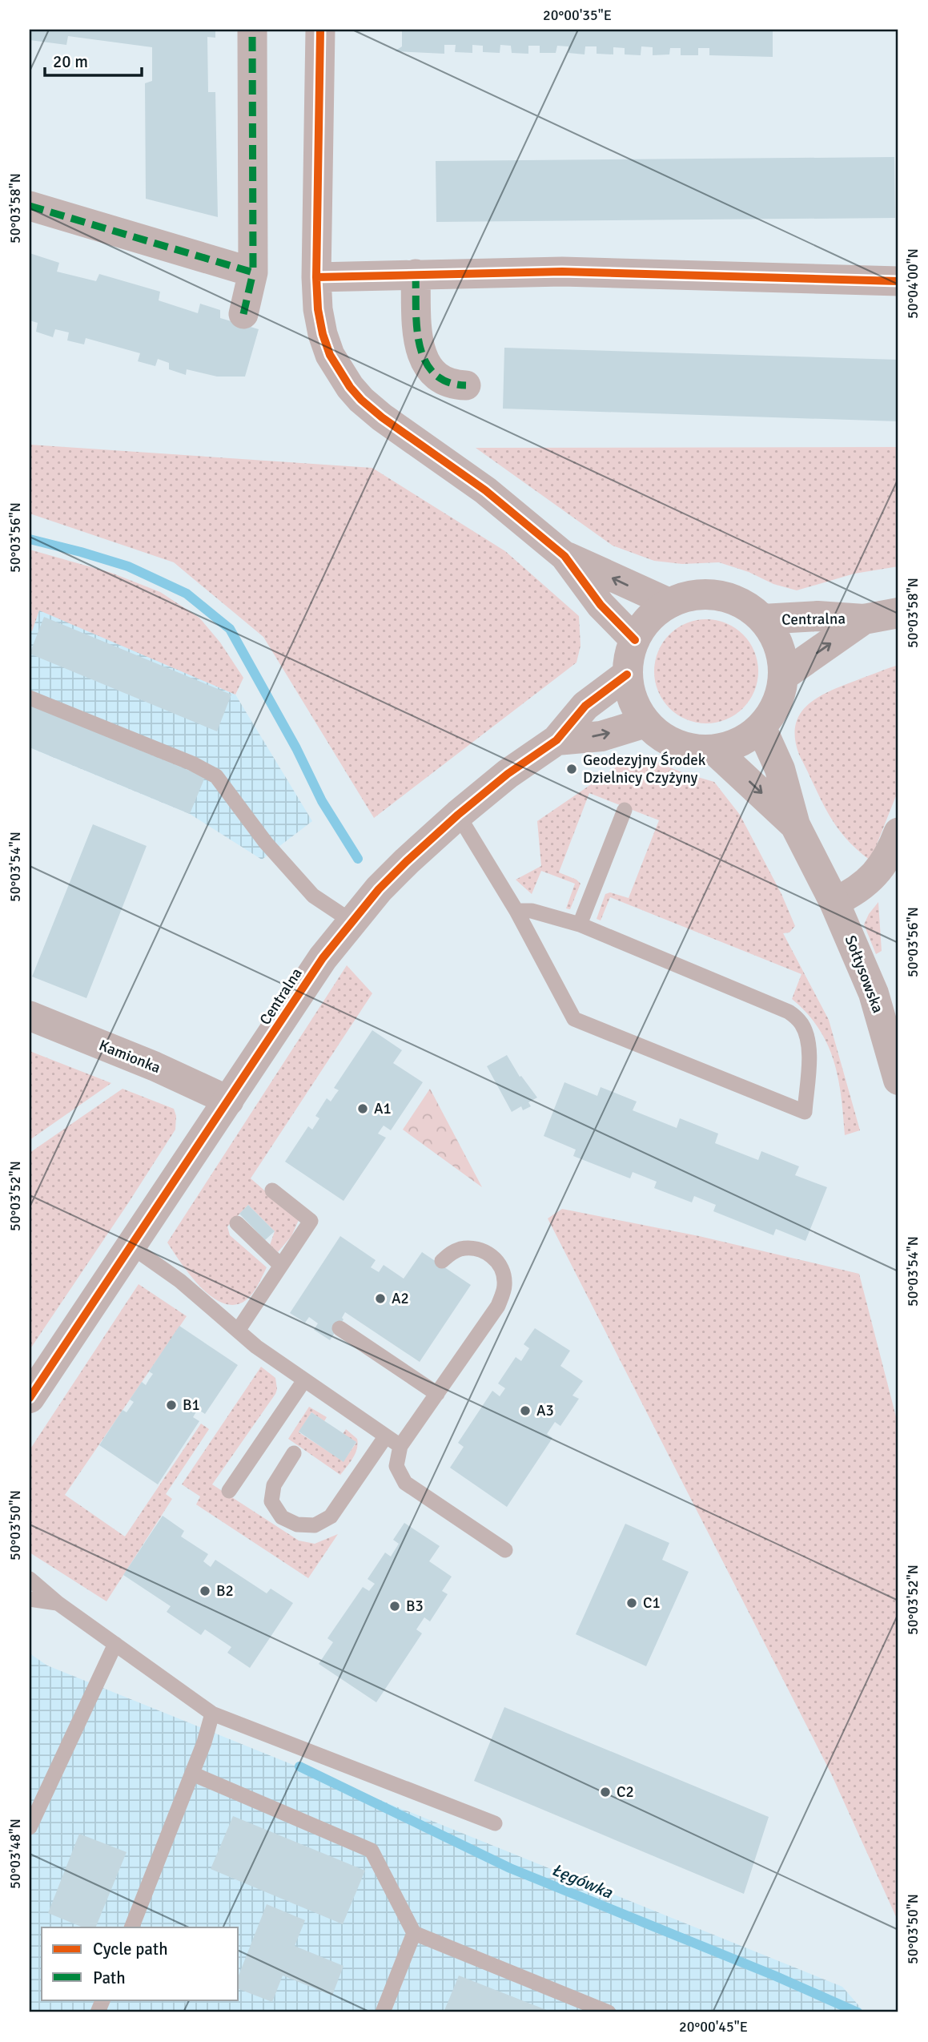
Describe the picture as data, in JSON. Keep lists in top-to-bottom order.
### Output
{
  "streets": {
    "street": ["Centralna", "Sołtysowska", "Kamionka"]
  },
  "crossings": [
    ["Centralna", "Sołtysowska"],
    ["Centralna", "Kamionka"]
  ],
  "water": ["Łęgówka"],
  "places": [
    "Geodezyjny Środek Dzielnicy Czyżyny",
    "A1",
    "A2",
    "B1",
    "A3",
    "B2",
    "C1",
    "B3",
    "C2"
  ],
  "legend": ["Cycle path", "Path"],
  "scale_bar": "20 m",
  "coordinates": [
    "20°00'35\"E",
    "50°03'58\"N",
    "50°04'00\"N",
    "50°03'56\"N",
    "50°03'54\"N",
    "50°03'52\"N",
    "50°03'50\"N",
    "50°03'48\"N",
    "20°00'45\"E"
  ]
}
